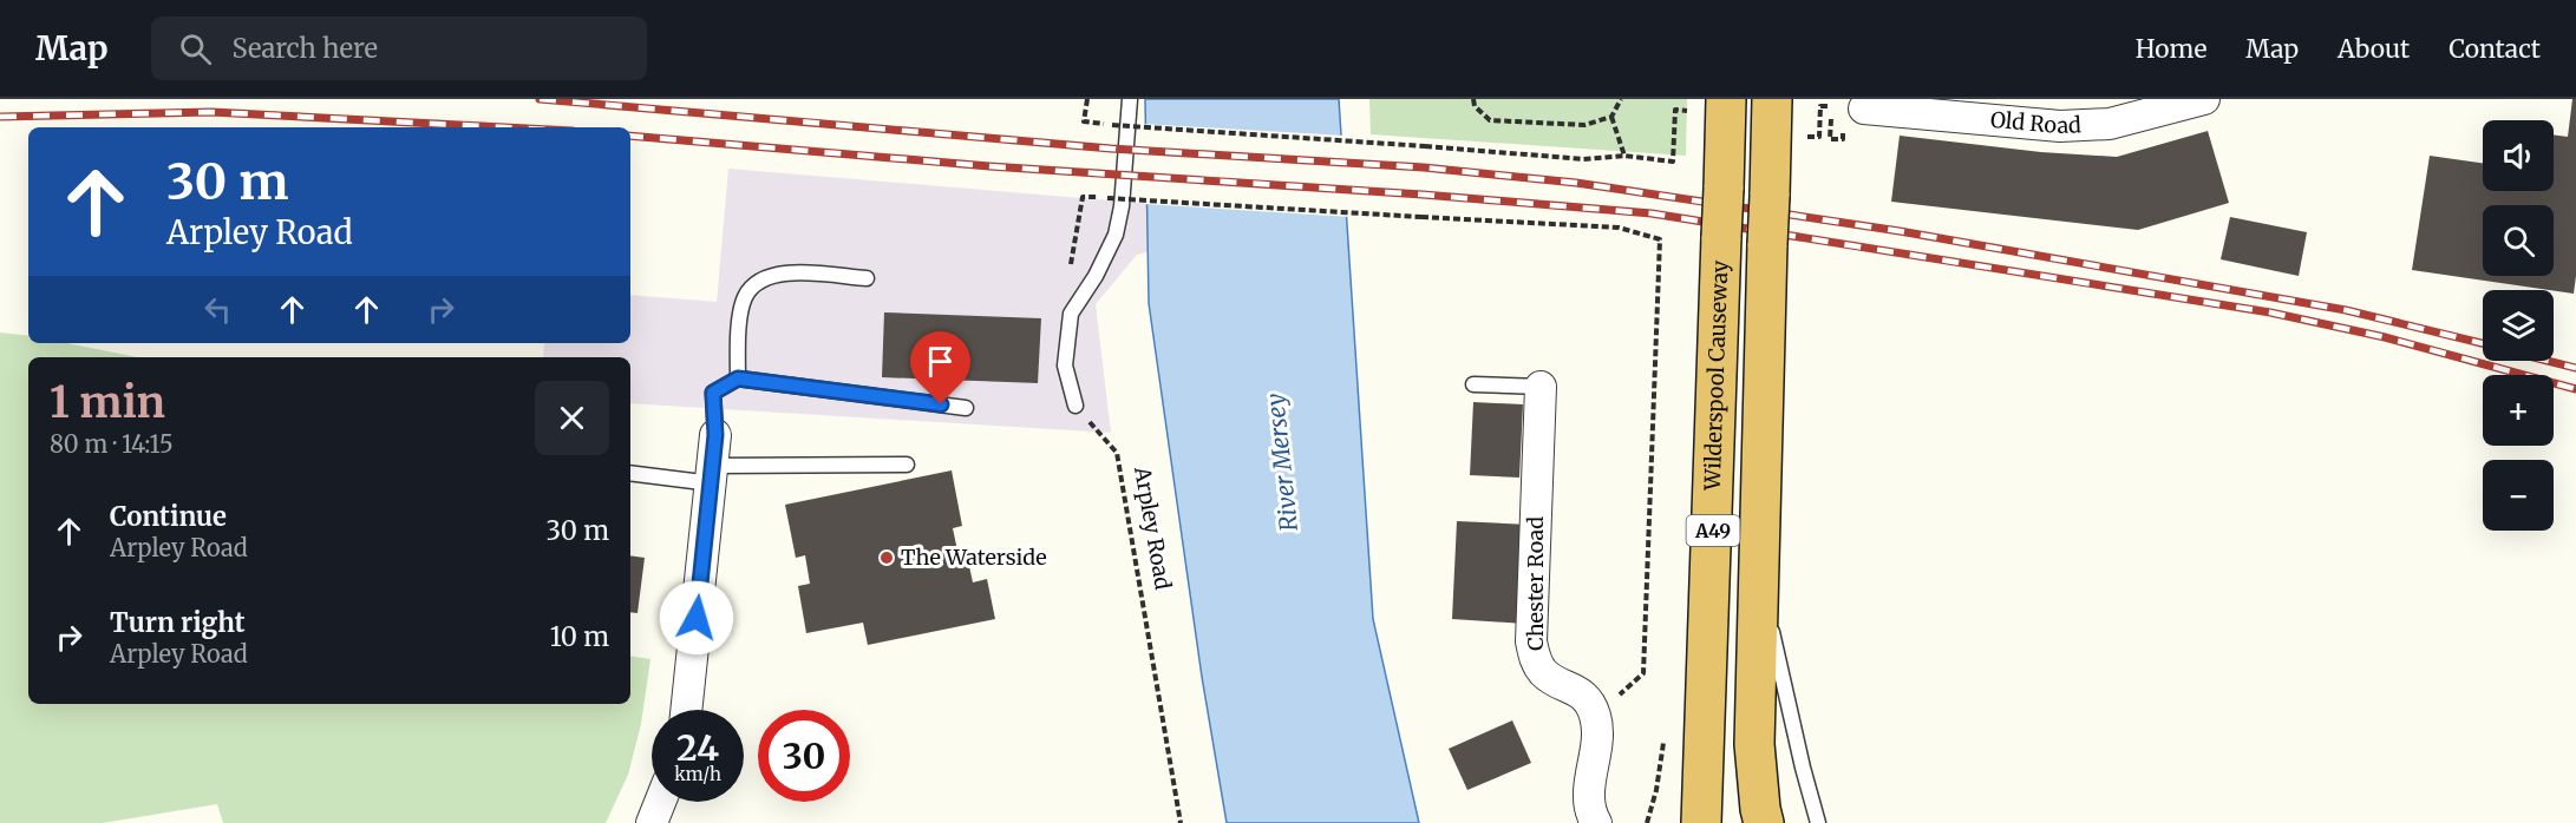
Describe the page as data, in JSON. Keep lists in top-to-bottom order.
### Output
{
  "streets": {
    "highway": ["Wilderspool Causeway", "A49"],
    "street": ["Old Road", "Chester Road"],
    "path": ["Arpley Road"]
  },
  "water": ["River Mersey"],
  "places": ["The Waterside"],
  "page": {
    "header": "Map",
    "search": "Search here",
    "nav": [
      "Home",
      "Map",
      "About",
      "Contact"
    ],
    "map_buttons": ["+", "−"],
    "turn": ["30 m", "Arpley Road"],
    "heading": ["1 min", "80 m · 14:15"],
    "list": [
      {
        "name": "Continue",
        "note": "Arpley Road",
        "value": "30 m"
      },
      {
        "name": "Turn right",
        "note": "Arpley Road",
        "value": "10 m"
      }
    ],
    "speed": "24 km/h",
    "limit": "30"
  }
}
